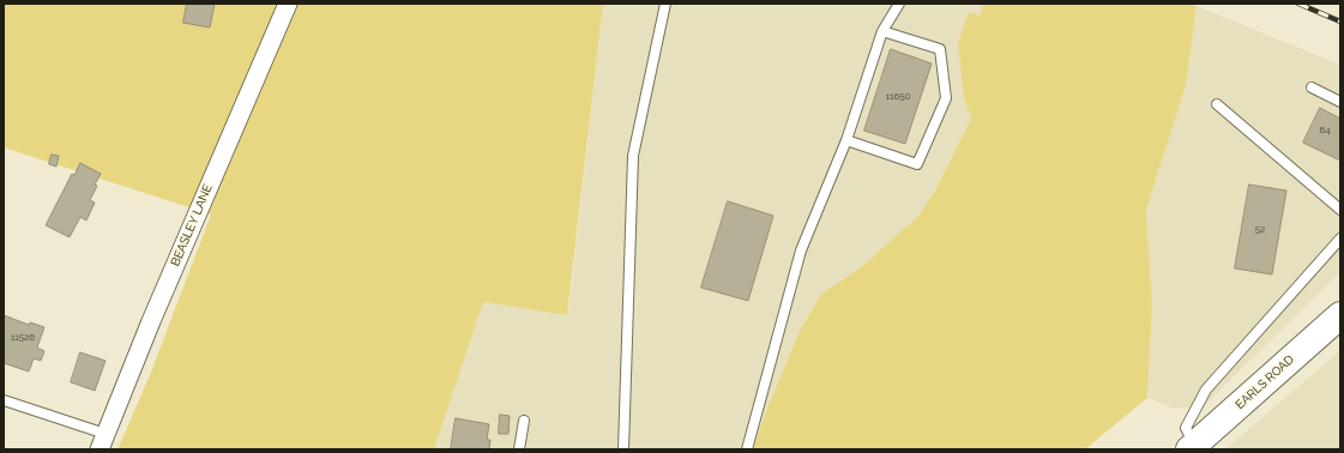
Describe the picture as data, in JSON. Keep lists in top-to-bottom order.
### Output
{
  "streets": {
    "street": ["BEASLEY LANE", "EARLS ROAD"]
  },
  "house_numbers": [
    "11650",
    "64",
    "52",
    "11526"
  ]
}
